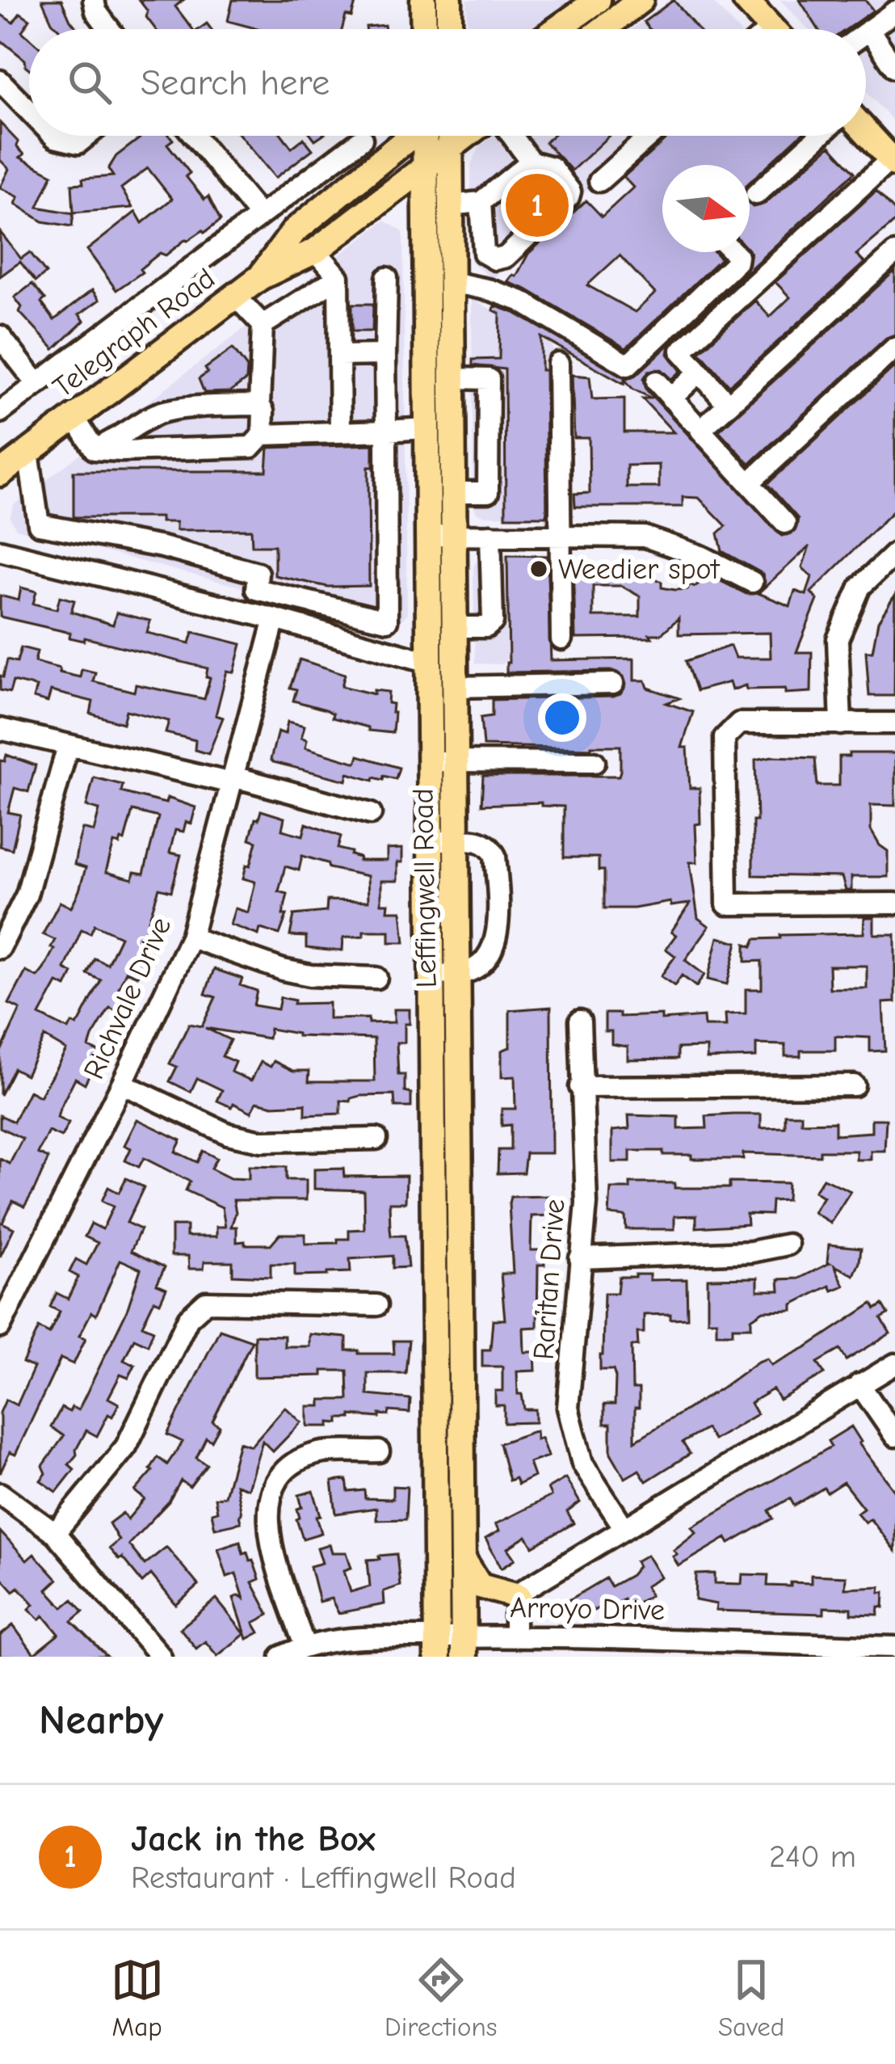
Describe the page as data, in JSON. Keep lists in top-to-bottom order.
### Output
{
  "streets": {
    "main road": ["Telegraph Road", "Leffingwell Road"],
    "street": ["Richvale Drive", "Raritan Drive", "Arroyo Drive"]
  },
  "crossings": [
    ["Telegraph Road", "Leffingwell Road"],
    ["Leffingwell Road", "Arroyo Drive"]
  ],
  "places": ["Weedier spot"],
  "north": "right",
  "page": {
    "search": "Search here",
    "pins": "1",
    "heading": "Nearby",
    "list": [
      {
        "mark": "1",
        "name": "Jack in the Box",
        "note": "Restaurant · Leffingwell Road",
        "value": "240 m"
      }
    ],
    "nav": ["Map", "Directions", "Saved"]
  }
}
